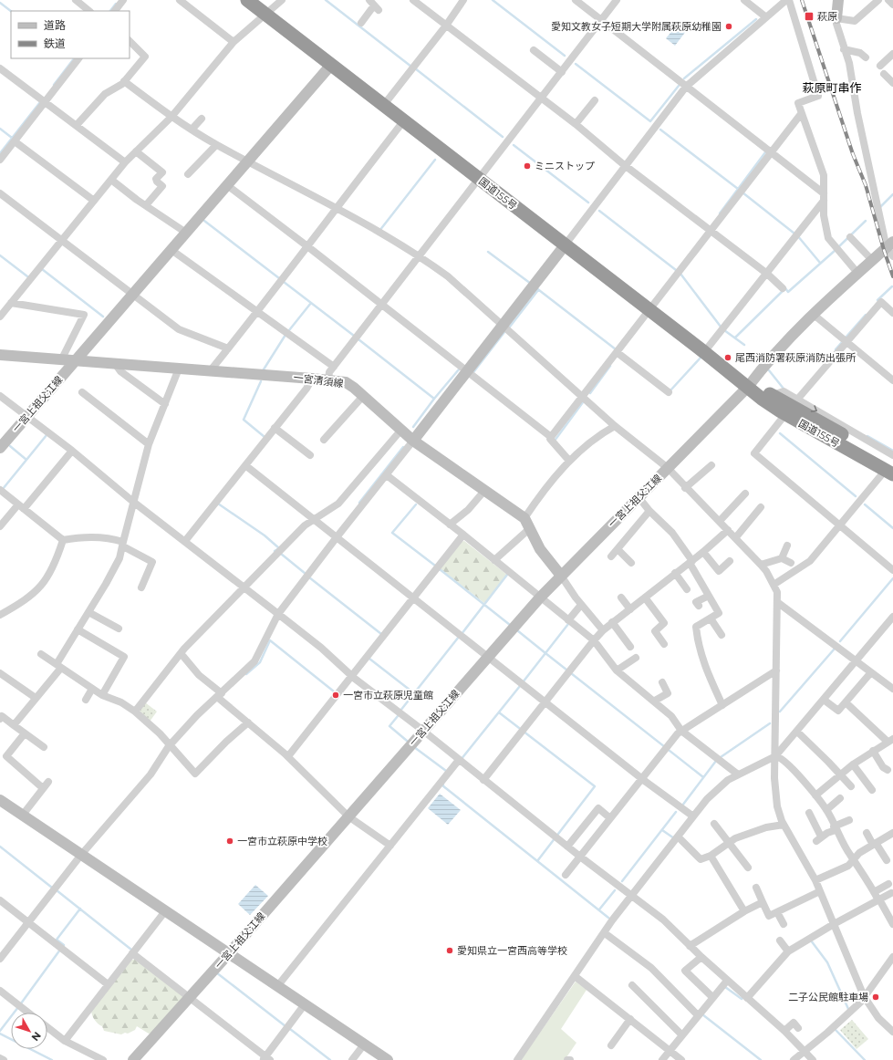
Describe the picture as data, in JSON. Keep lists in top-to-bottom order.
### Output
{
  "streets": {
    "highway": ["国道155号"],
    "main road": ["一宮清須線", "一宮上祖父江線"]
  },
  "crossings": [
    ["国道155号", "一宮上祖父江線"],
    ["一宮清須線", "一宮上祖父江線"]
  ],
  "districts": ["萩原町串作"],
  "places": {
    "transit": ["萩原"],
    "other": [
      "愛知文教女子短期大学附属萩原幼稚園",
      "ミニストップ",
      "尾西消防署萩原消防出張所",
      "一宮市立萩原児童館",
      "一宮市立萩原中学校",
      "愛知県立一宮西高等学校",
      "二子公民館駐車場"
    ]
  },
  "legend": ["道路", "鉄道"],
  "north": "bottom right"
}
